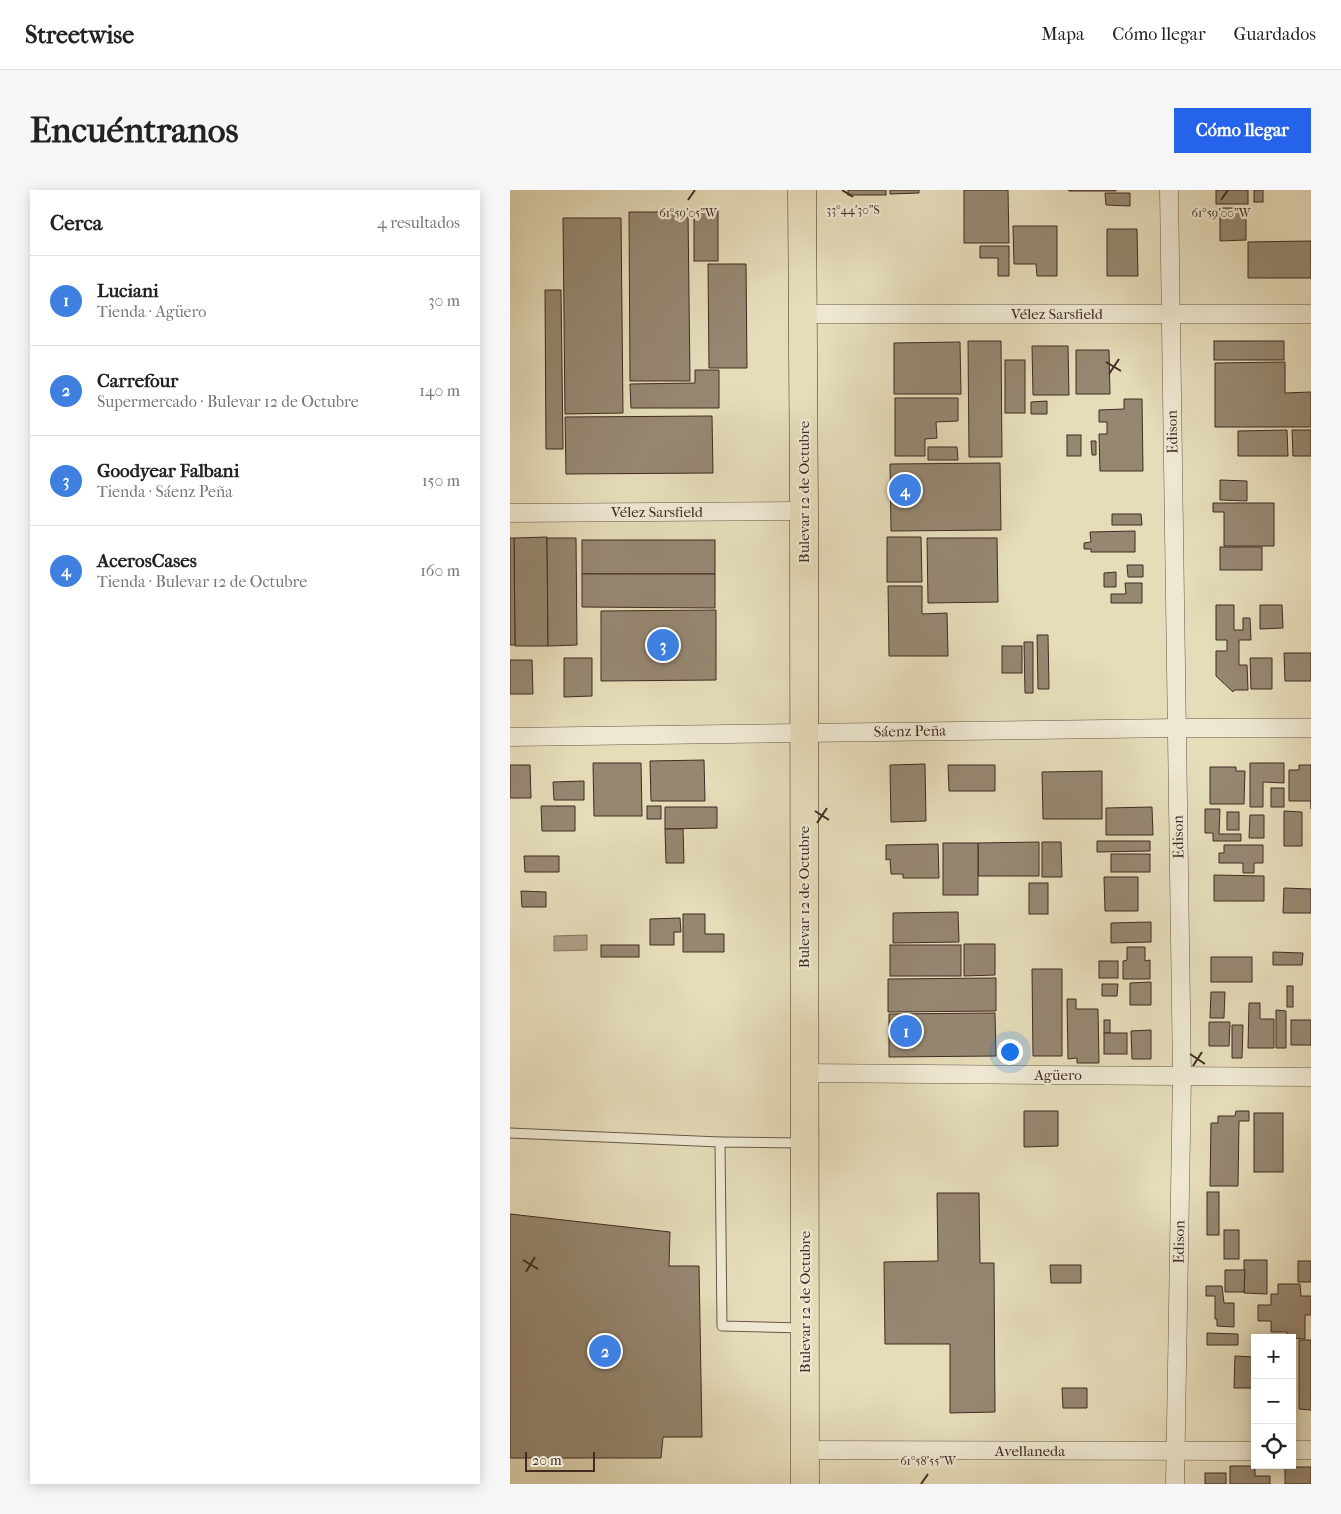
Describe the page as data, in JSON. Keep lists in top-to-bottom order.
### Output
{
  "streets": {
    "highway": ["Bulevar 12 de Octubre"],
    "street": [
      "Vélez Sarsfield",
      "Edison",
      "Sáenz Peña",
      "Agüero",
      "Avellaneda"
    ]
  },
  "crossings": [
    ["Vélez Sarsfield", "Edison"],
    ["Vélez Sarsfield", "Bulevar 12 de Octubre"],
    ["Edison", "Sáenz Peña"],
    ["Edison", "Agüero"],
    ["Edison", "Avellaneda"],
    ["Bulevar 12 de Octubre", "Sáenz Peña"],
    ["Bulevar 12 de Octubre", "Agüero"],
    ["Bulevar 12 de Octubre", "Avellaneda"]
  ],
  "scale_bar": "20 m",
  "page": {
    "header": "Streetwise",
    "nav": ["Mapa", "Cómo llegar", "Guardados"],
    "buttons": "Cómo llegar",
    "title": "Encuéntranos",
    "heading": ["Cerca", "4 resultados"],
    "list": [
      {
        "mark": "1",
        "name": "Luciani",
        "note": "Tienda · Agüero",
        "value": "30 m"
      },
      {
        "mark": "2",
        "name": "Carrefour",
        "note": "Supermercado · Bulevar 12 de Octubre",
        "value": "140 m"
      },
      {
        "mark": "3",
        "name": "Goodyear Falbani",
        "note": "Tienda · Sáenz Peña",
        "value": "150 m"
      },
      {
        "mark": "4",
        "name": "AcerosCases",
        "note": "Tienda · Bulevar 12 de Octubre",
        "value": "160 m"
      }
    ],
    "pins": [
      "4",
      "3",
      "1",
      "2"
    ],
    "map_buttons": ["+", "−"],
    "scale": "20 m"
  },
  "coordinates": [
    "33°44'30\"S",
    "61°59'05\"W",
    "61°59'00\"W",
    "61°58'55\"W"
  ]
}
